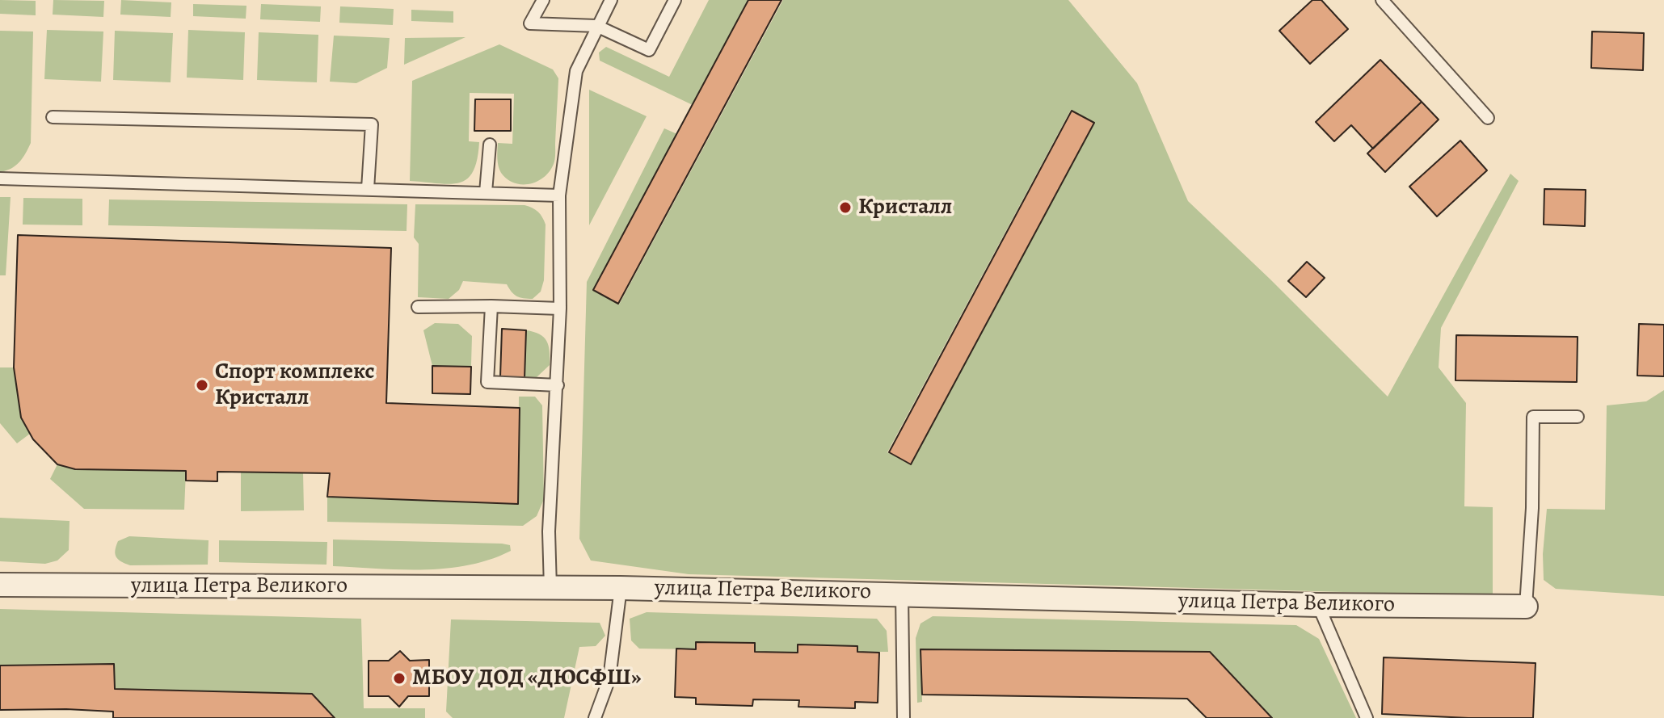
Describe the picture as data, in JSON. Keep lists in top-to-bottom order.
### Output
{
  "streets": {
    "street": ["улица Петра Великого"]
  },
  "places": ["Кристалл", "Спорт комплекс Кристалл", "МБОУ ДОД «ДЮСФШ»"]
}
